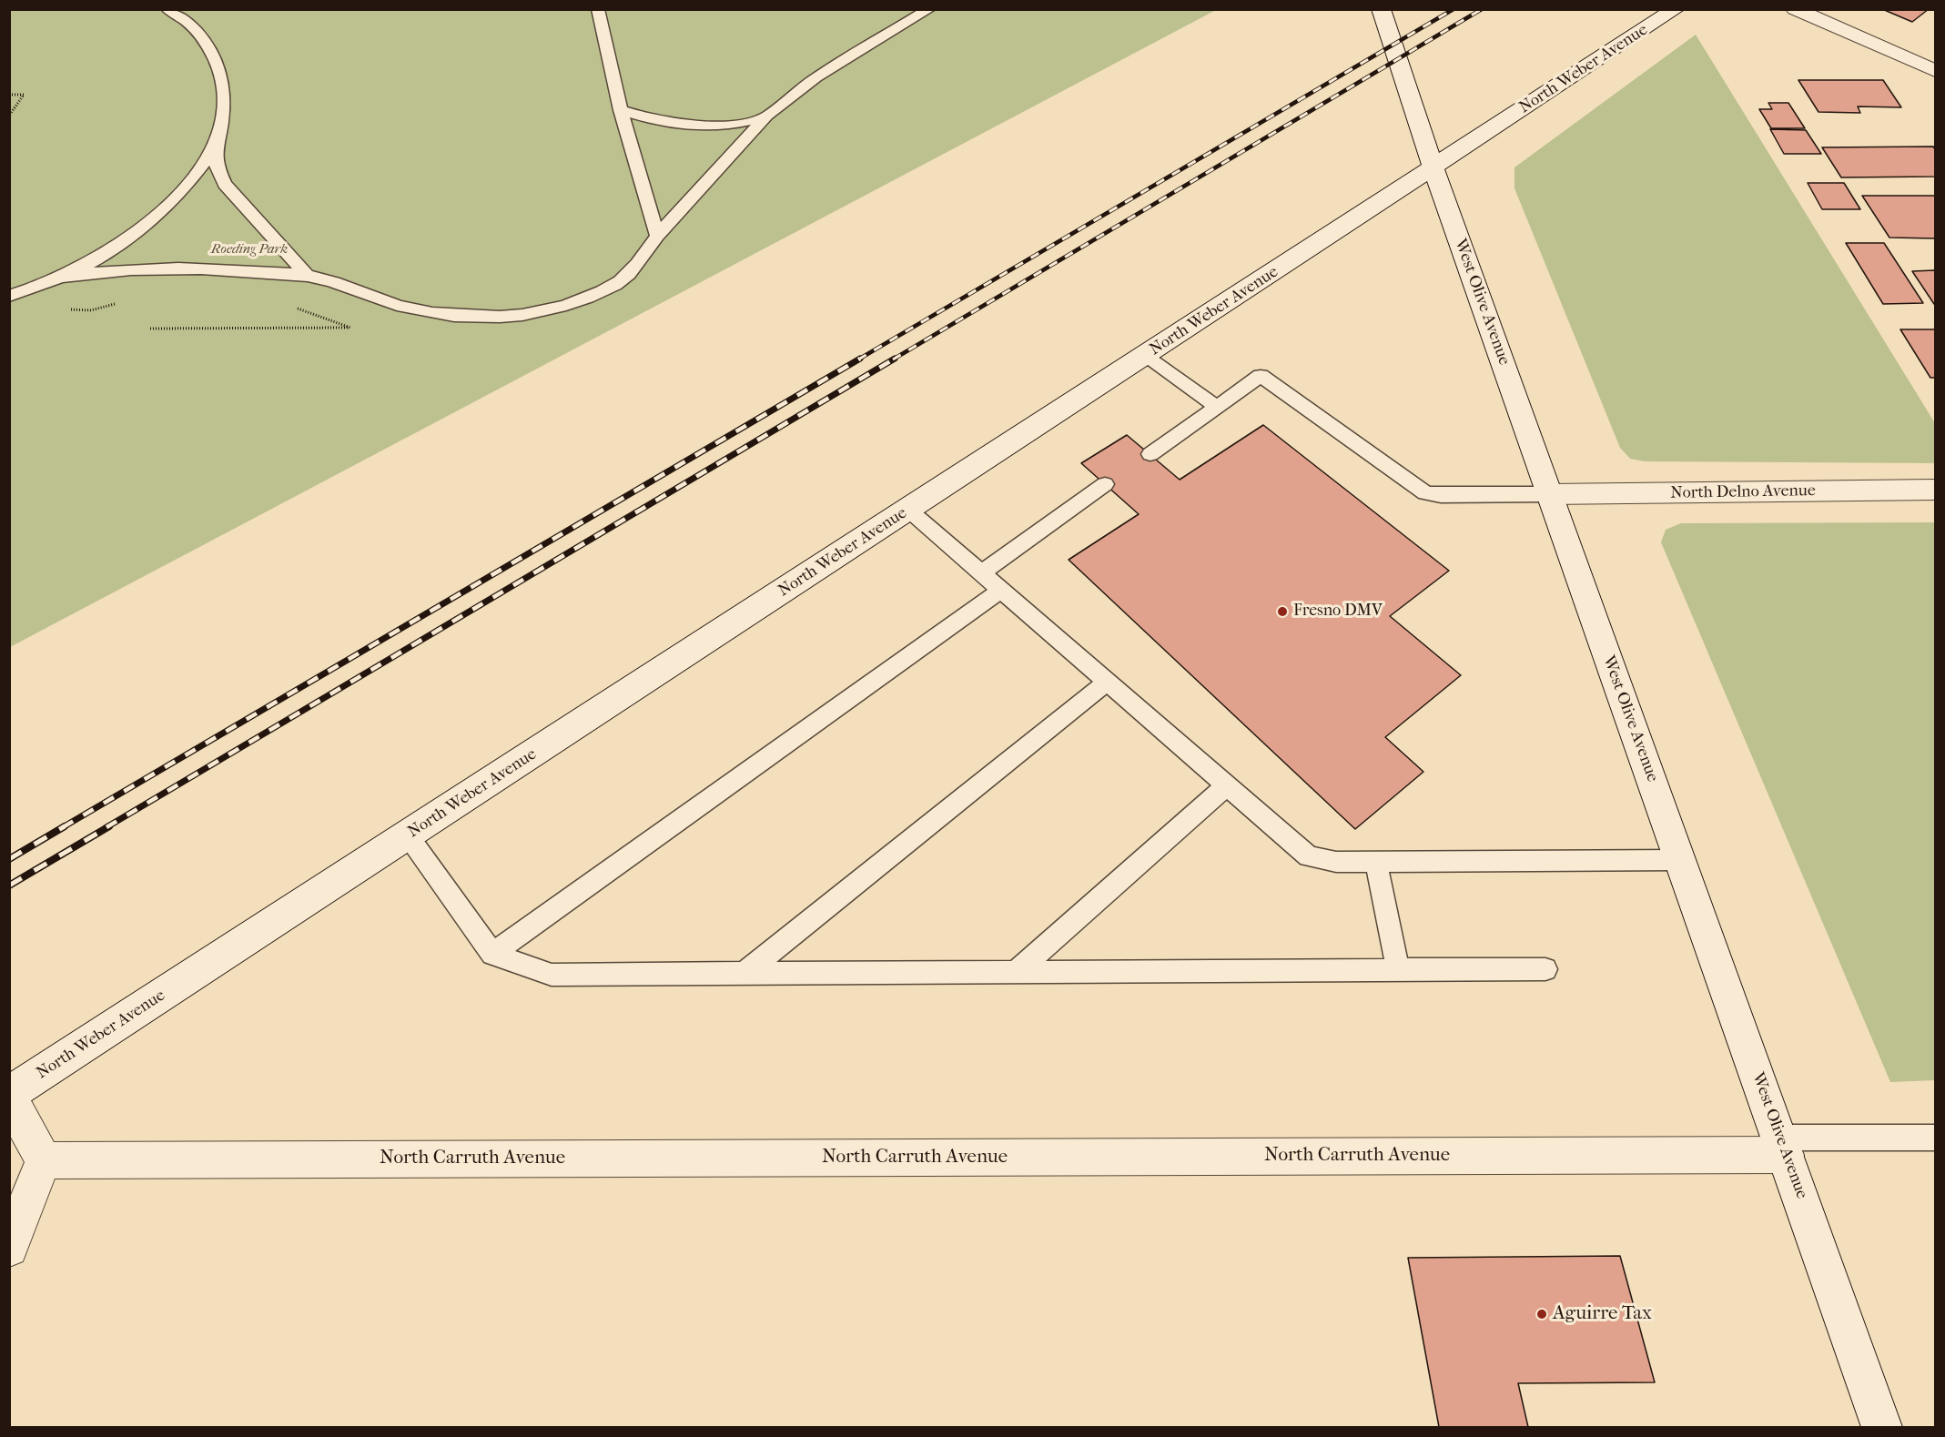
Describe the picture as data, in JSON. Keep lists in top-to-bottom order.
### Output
{
  "streets": {
    "street": [
      "North Weber Avenue",
      "West Olive Avenue",
      "North Delno Avenue",
      "North Carruth Avenue"
    ]
  },
  "crossings": [
    ["North Weber Avenue", "West Olive Avenue"],
    ["West Olive Avenue", "North Delno Avenue"],
    ["West Olive Avenue", "North Carruth Avenue"]
  ],
  "parks": ["Roeding Park"],
  "places": ["Fresno DMV", "Aguirre Tax"]
}
